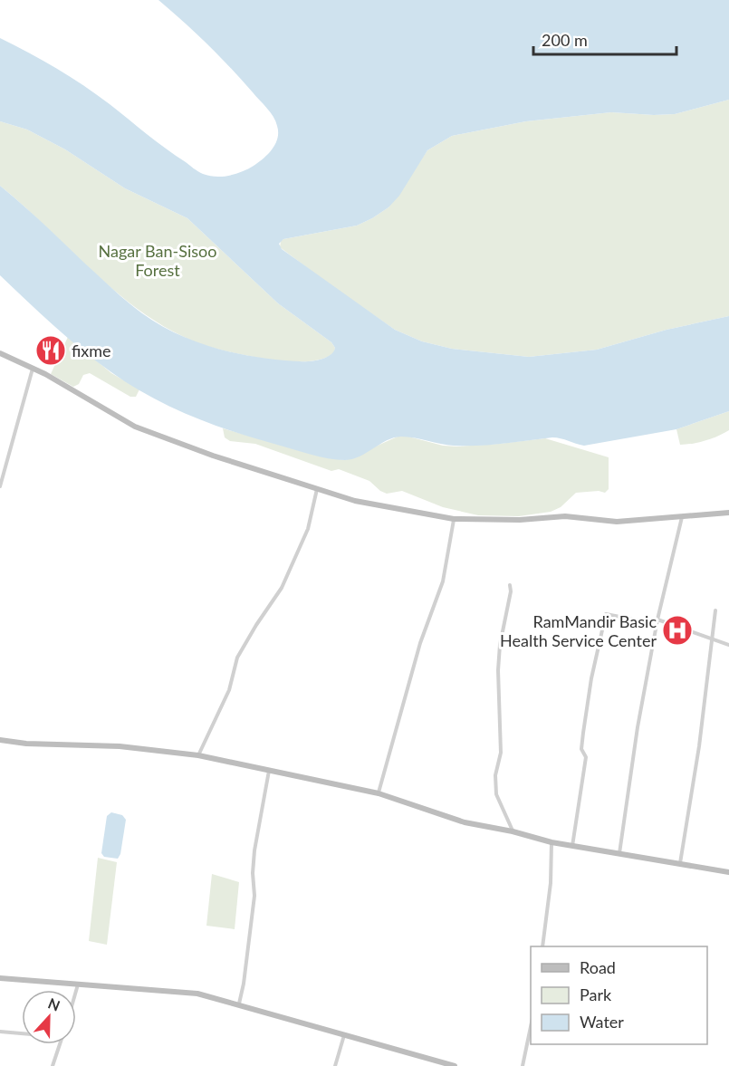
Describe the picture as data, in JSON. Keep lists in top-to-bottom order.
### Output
{
  "parks": ["Nagar Ban-Sisoo Forest"],
  "places": {
    "restaurant": ["fixme"],
    "hospital": ["RamMandir Basic Health Service Center"]
  },
  "legend": ["Road", "Park", "Water"],
  "scale_bar": "200 m",
  "north": "top"
}
